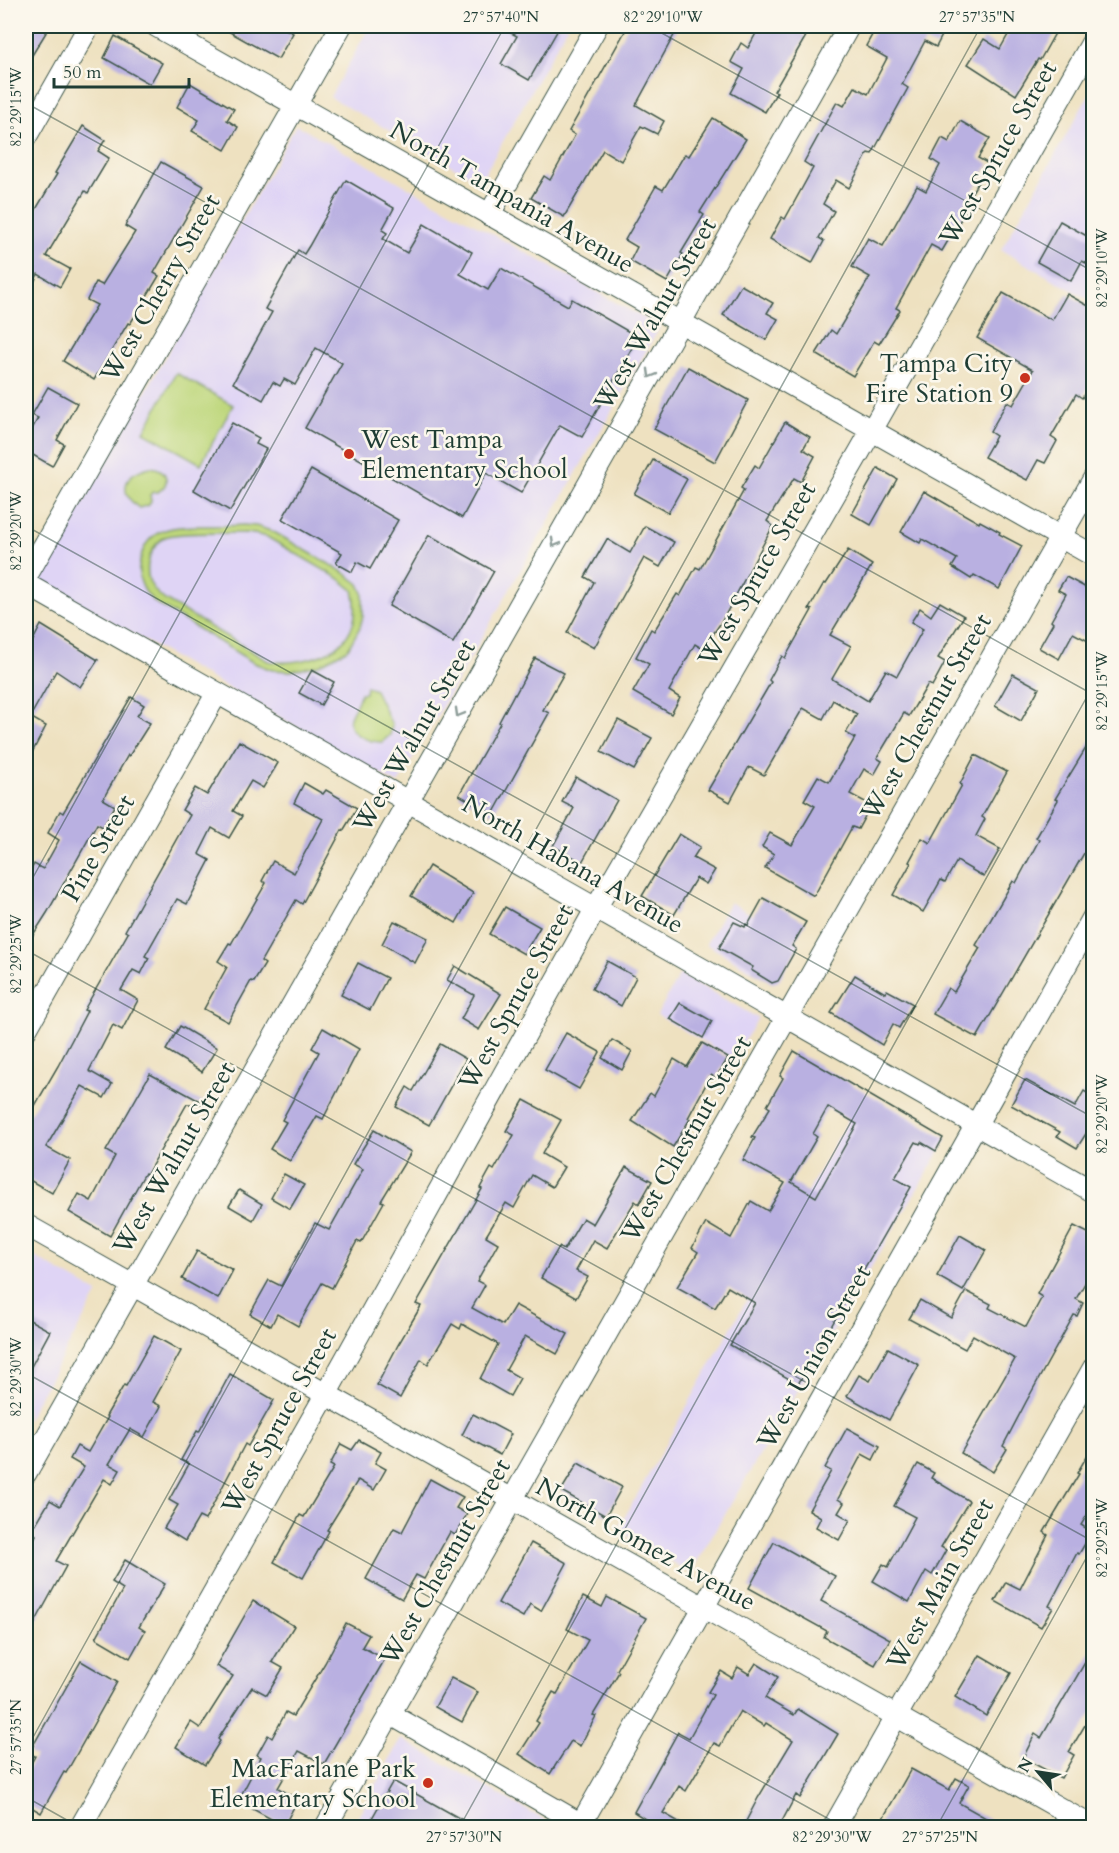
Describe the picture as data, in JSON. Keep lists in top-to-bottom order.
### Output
{
  "streets": {
    "street": [
      "West Spruce Street",
      "North Tampania Avenue",
      "West Cherry Street",
      "West Walnut Street",
      "West Chestnut Street",
      "Pine Street",
      "North Habana Avenue",
      "West Union Street",
      "North Gomez Avenue",
      "West Main Street"
    ]
  },
  "crossings": [
    ["West Spruce Street", "North Tampania Avenue"],
    ["West Spruce Street", "North Habana Avenue"],
    ["West Spruce Street", "North Gomez Avenue"],
    ["North Tampania Avenue", "West Cherry Street"],
    ["North Tampania Avenue", "West Walnut Street"],
    ["North Tampania Avenue", "West Chestnut Street"],
    ["West Walnut Street", "North Habana Avenue"],
    ["West Walnut Street", "North Gomez Avenue"],
    ["West Chestnut Street", "North Habana Avenue"],
    ["West Chestnut Street", "West Union Street"],
    ["West Chestnut Street", "North Gomez Avenue"],
    ["Pine Street", "North Habana Avenue"],
    ["North Habana Avenue", "West Union Street"],
    ["West Union Street", "North Gomez Avenue"],
    ["North Gomez Avenue", "West Main Street"]
  ],
  "places": ["Tampa City Fire Station 9", "West Tampa Elementary School", "MacFarlane Park Elementary School"],
  "scale_bar": "50 m",
  "north": "top left",
  "coordinates": [
    "27°57'40\"N",
    "82°29'10\"W",
    "27°57'35\"N",
    "82°29'15\"W",
    "82°29'20\"W",
    "82°29'25\"W",
    "82°29'30\"W",
    "27°57'30\"N",
    "27°57'25\"N"
  ]
}
